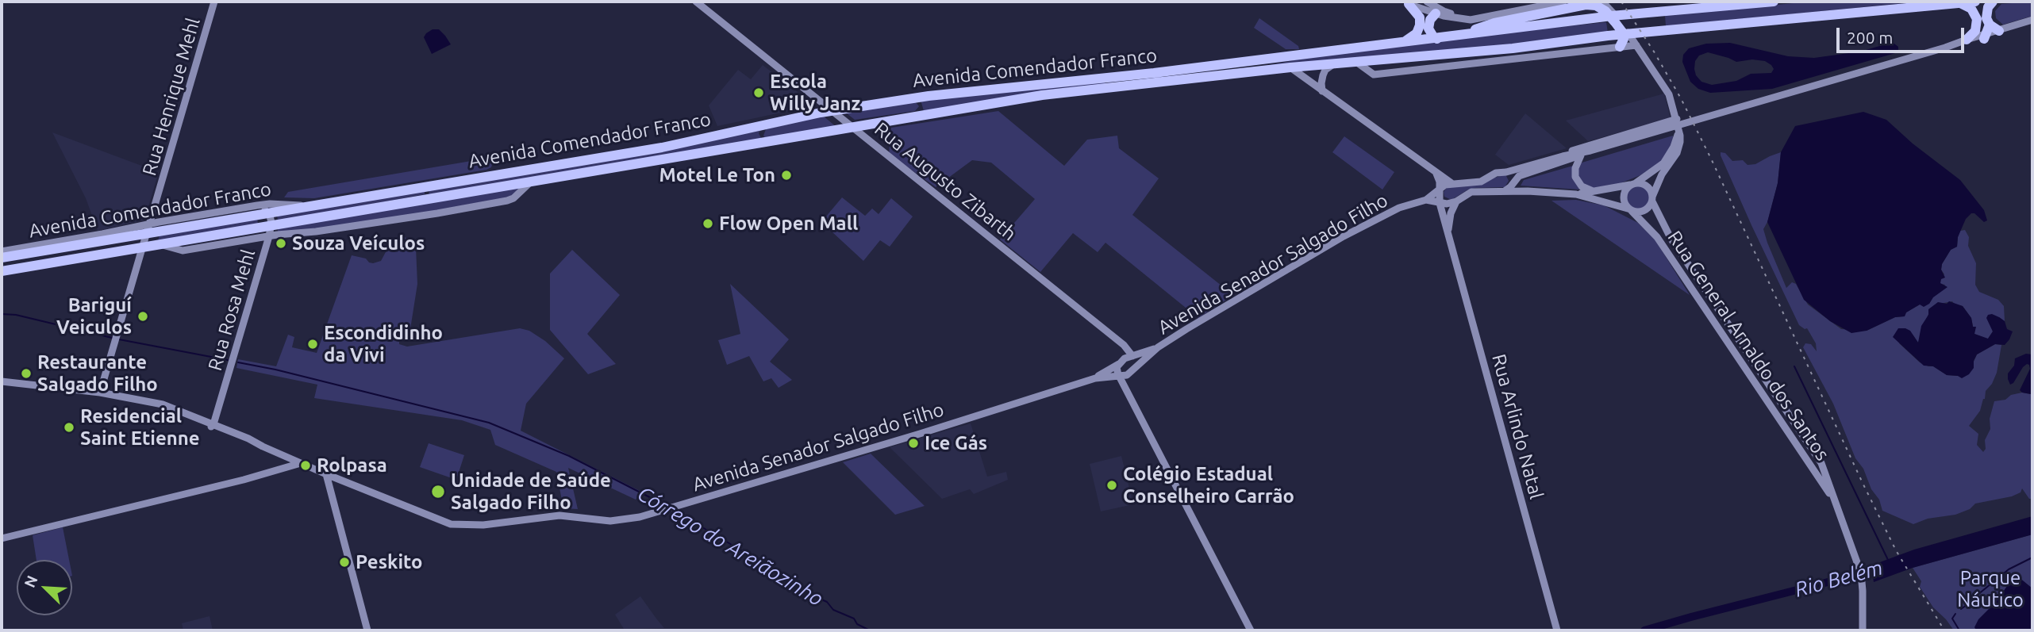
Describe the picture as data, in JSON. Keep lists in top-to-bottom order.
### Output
{
  "streets": {
    "highway": ["Avenida Comendador Franco"],
    "main road": [
      "Rua Henrique Mehl",
      "Rua Augusto Zibarth",
      "Avenida Senador Salgado Filho",
      "Rua Rosa Mehl",
      "Rua General Arnaldo dos Santos",
      "Rua Arlindo Natal"
    ]
  },
  "crossings": [
    ["Avenida Comendador Franco", "Rua Henrique Mehl"],
    ["Avenida Comendador Franco", "Rua Augusto Zibarth"],
    ["Avenida Comendador Franco", "Rua Rosa Mehl"],
    ["Rua Henrique Mehl", "Avenida Senador Salgado Filho"],
    ["Rua Augusto Zibarth", "Avenida Senador Salgado Filho"],
    ["Avenida Senador Salgado Filho", "Rua Rosa Mehl"],
    ["Avenida Senador Salgado Filho", "Rua Arlindo Natal"]
  ],
  "water": ["Córrego do Areiãozinho", "Rio Belém"],
  "parks": ["Parque Náutico"],
  "places": [
    "Escola Willy Janz",
    "Motel Le Ton",
    "Flow Open Mall",
    "Souza Veículos",
    "Bariguí Veiculos",
    "Escondidinho da Vivi",
    "Restaurante Salgado Filho",
    "Residencial Saint Etienne",
    "Ice Gás",
    "Rolpasa",
    "Colégio Estadual Conselheiro Carrão",
    "Unidade de Saúde Salgado Filho",
    "Peskito"
  ],
  "scale_bar": "200 m",
  "north": "top left"
}
